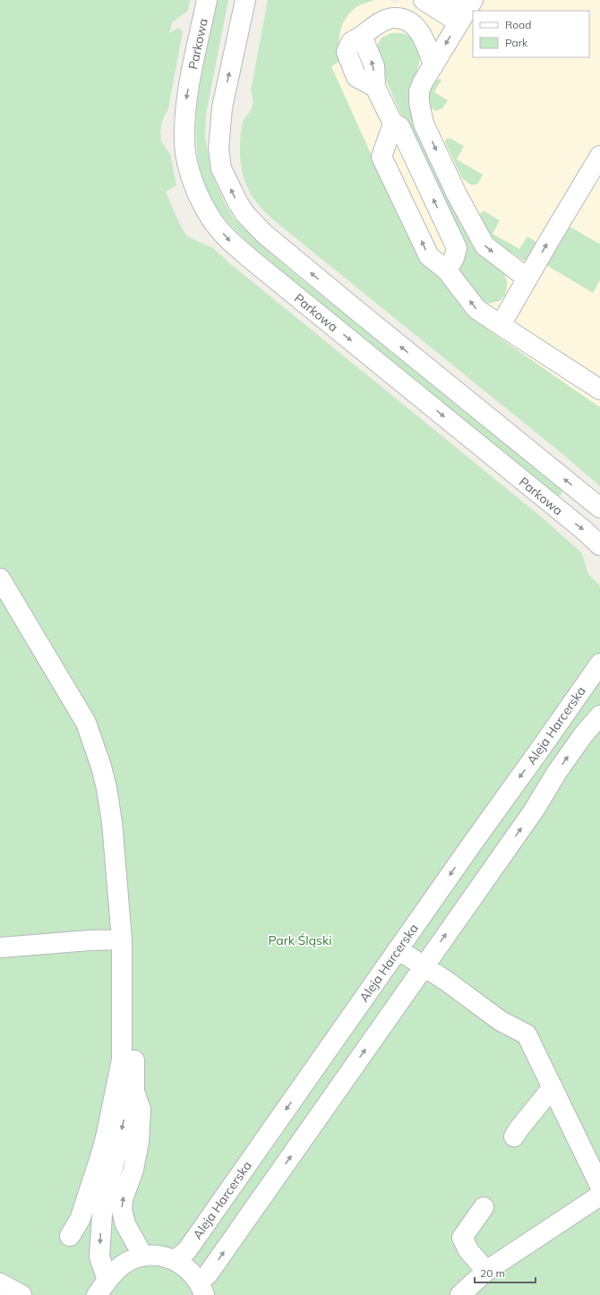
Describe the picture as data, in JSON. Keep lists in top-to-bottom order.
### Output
{
  "streets": {
    "street": ["Parkowa", "Aleja Harcerska"]
  },
  "parks": ["Park Śląski"],
  "legend": ["Road", "Park"],
  "scale_bar": "20 m"
}
